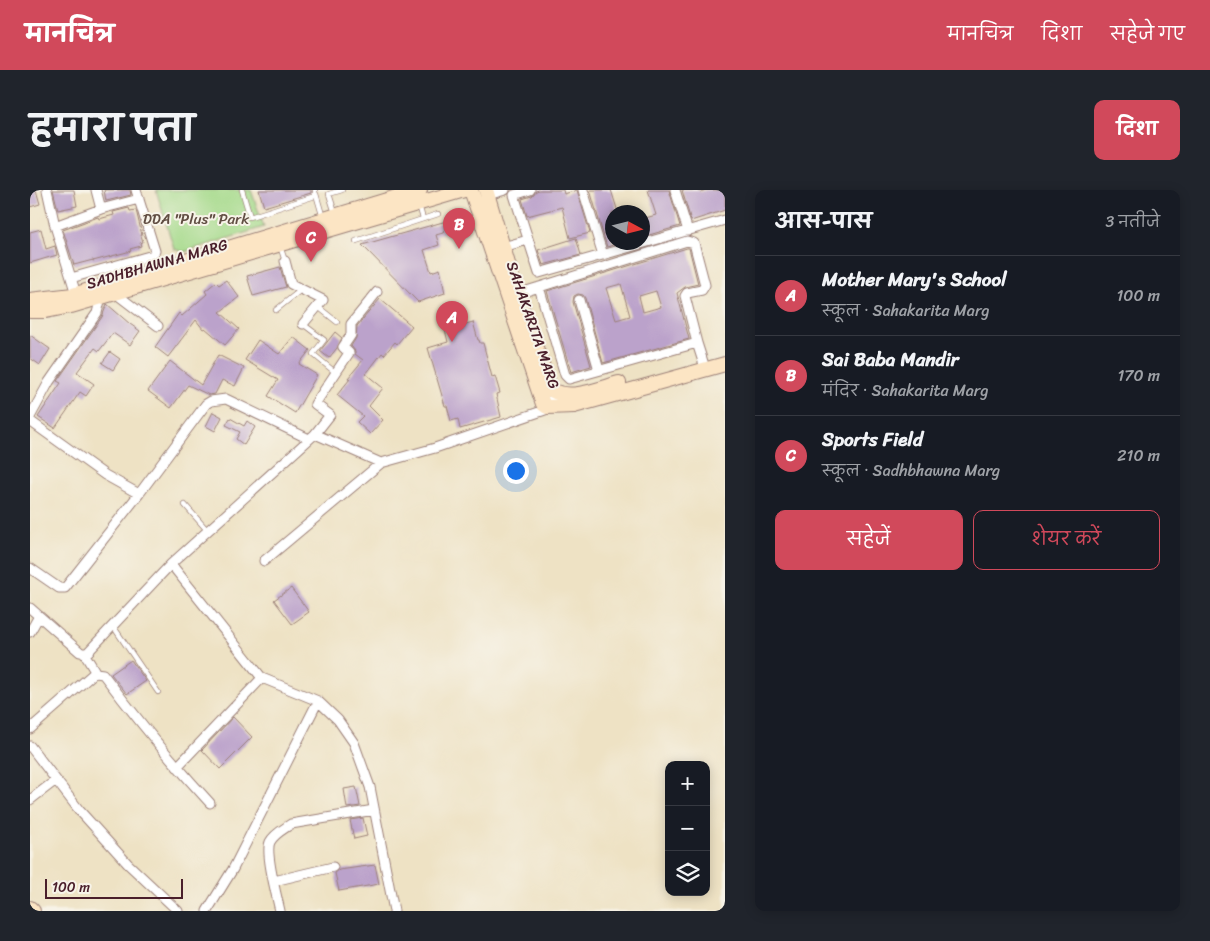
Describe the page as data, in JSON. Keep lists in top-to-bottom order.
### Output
{
  "streets": {
    "street": ["SADHBHAWNA MARG", "SAHAKARITA MARG"]
  },
  "parks": ["DDA \"Plus\" Park"],
  "scale_bar": "100 m",
  "north": "right",
  "page": {
    "header": "मानचित्र",
    "nav": ["मानचित्र", "दिशा", "सहेजे गए"],
    "title": "हमारा पता",
    "buttons": [
      "दिशा",
      ["सहेजें", "शेयर करें"]
    ],
    "heading": ["आस-पास", "3 नतीजे"],
    "pins": ["B", "C", "A"],
    "list": [
      {
        "mark": "A",
        "name": "Mother Mary's School",
        "note": "स्कूल · Sahakarita Marg",
        "value": "100 m"
      },
      {
        "mark": "B",
        "name": "Sai Baba Mandir",
        "note": "मंदिर · Sahakarita Marg",
        "value": "170 m"
      },
      {
        "mark": "C",
        "name": "Sports Field",
        "note": "स्कूल · Sadhbhawna Marg",
        "value": "210 m"
      }
    ],
    "map_buttons": ["+", "−"],
    "scale": "100 m"
  }
}
